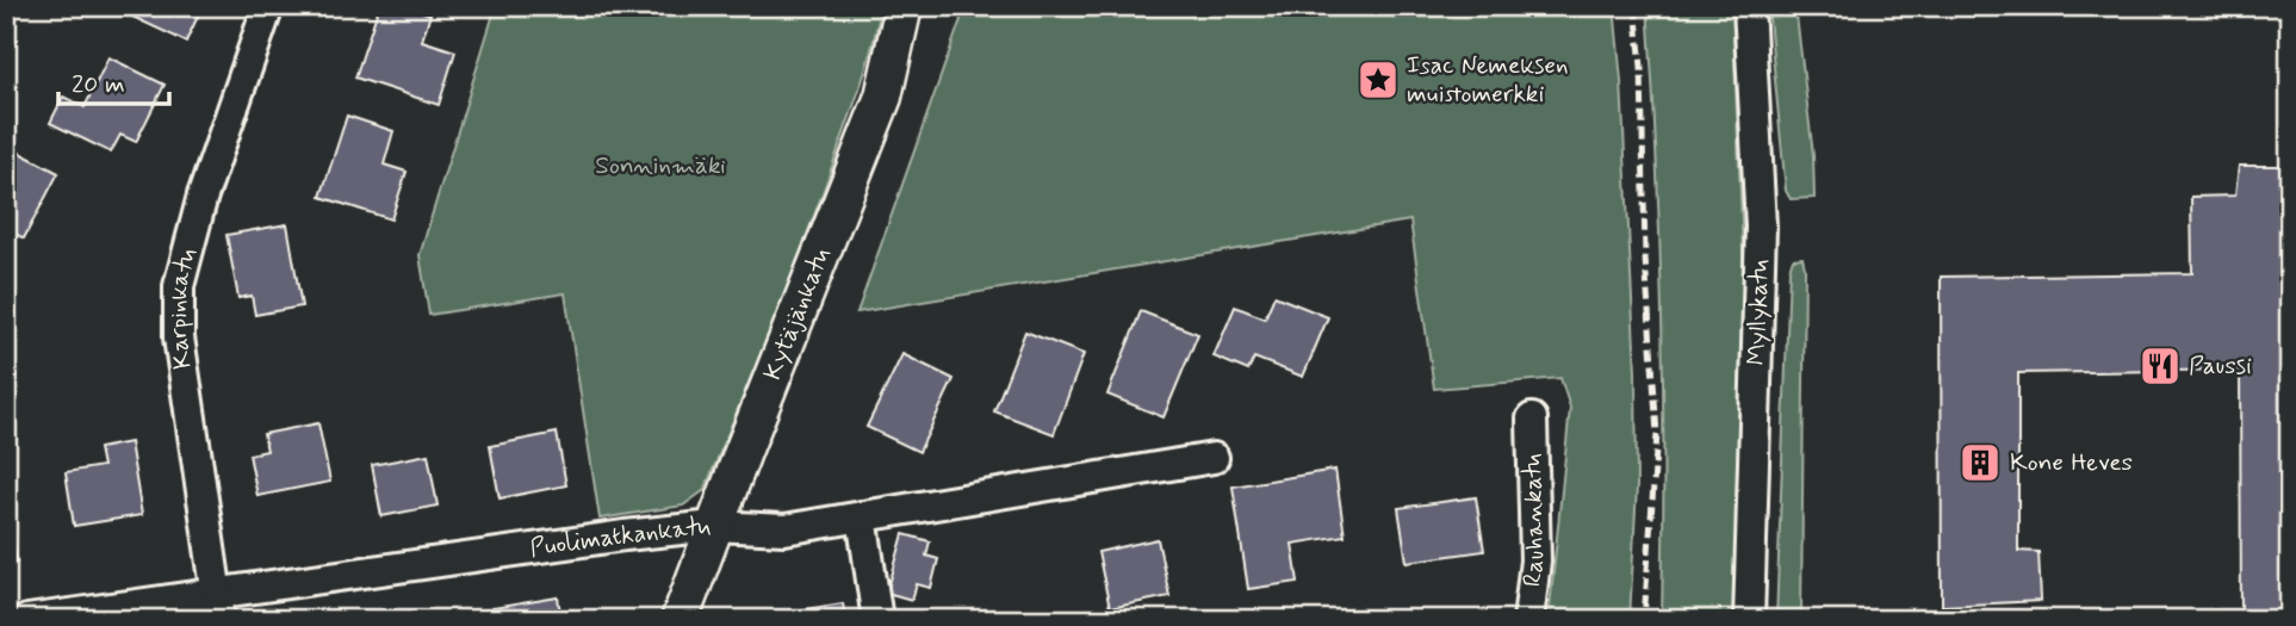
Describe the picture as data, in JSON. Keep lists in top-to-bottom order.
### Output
{
  "streets": {
    "street": [
      "Karpinkatu",
      "Myllykatu",
      "Kytäjänkatu",
      "Rauhankatu",
      "Puolimatkankatu"
    ]
  },
  "crossings": [
    ["Karpinkatu", "Puolimatkankatu"],
    ["Kytäjänkatu", "Puolimatkankatu"]
  ],
  "parks": ["Sonninmäki"],
  "places": {
    "place": ["Isac Nemeksen muistomerkki"],
    "restaurant": ["Paussi"],
    "building": ["Kone Heves"]
  },
  "scale_bar": "20 m"
}
